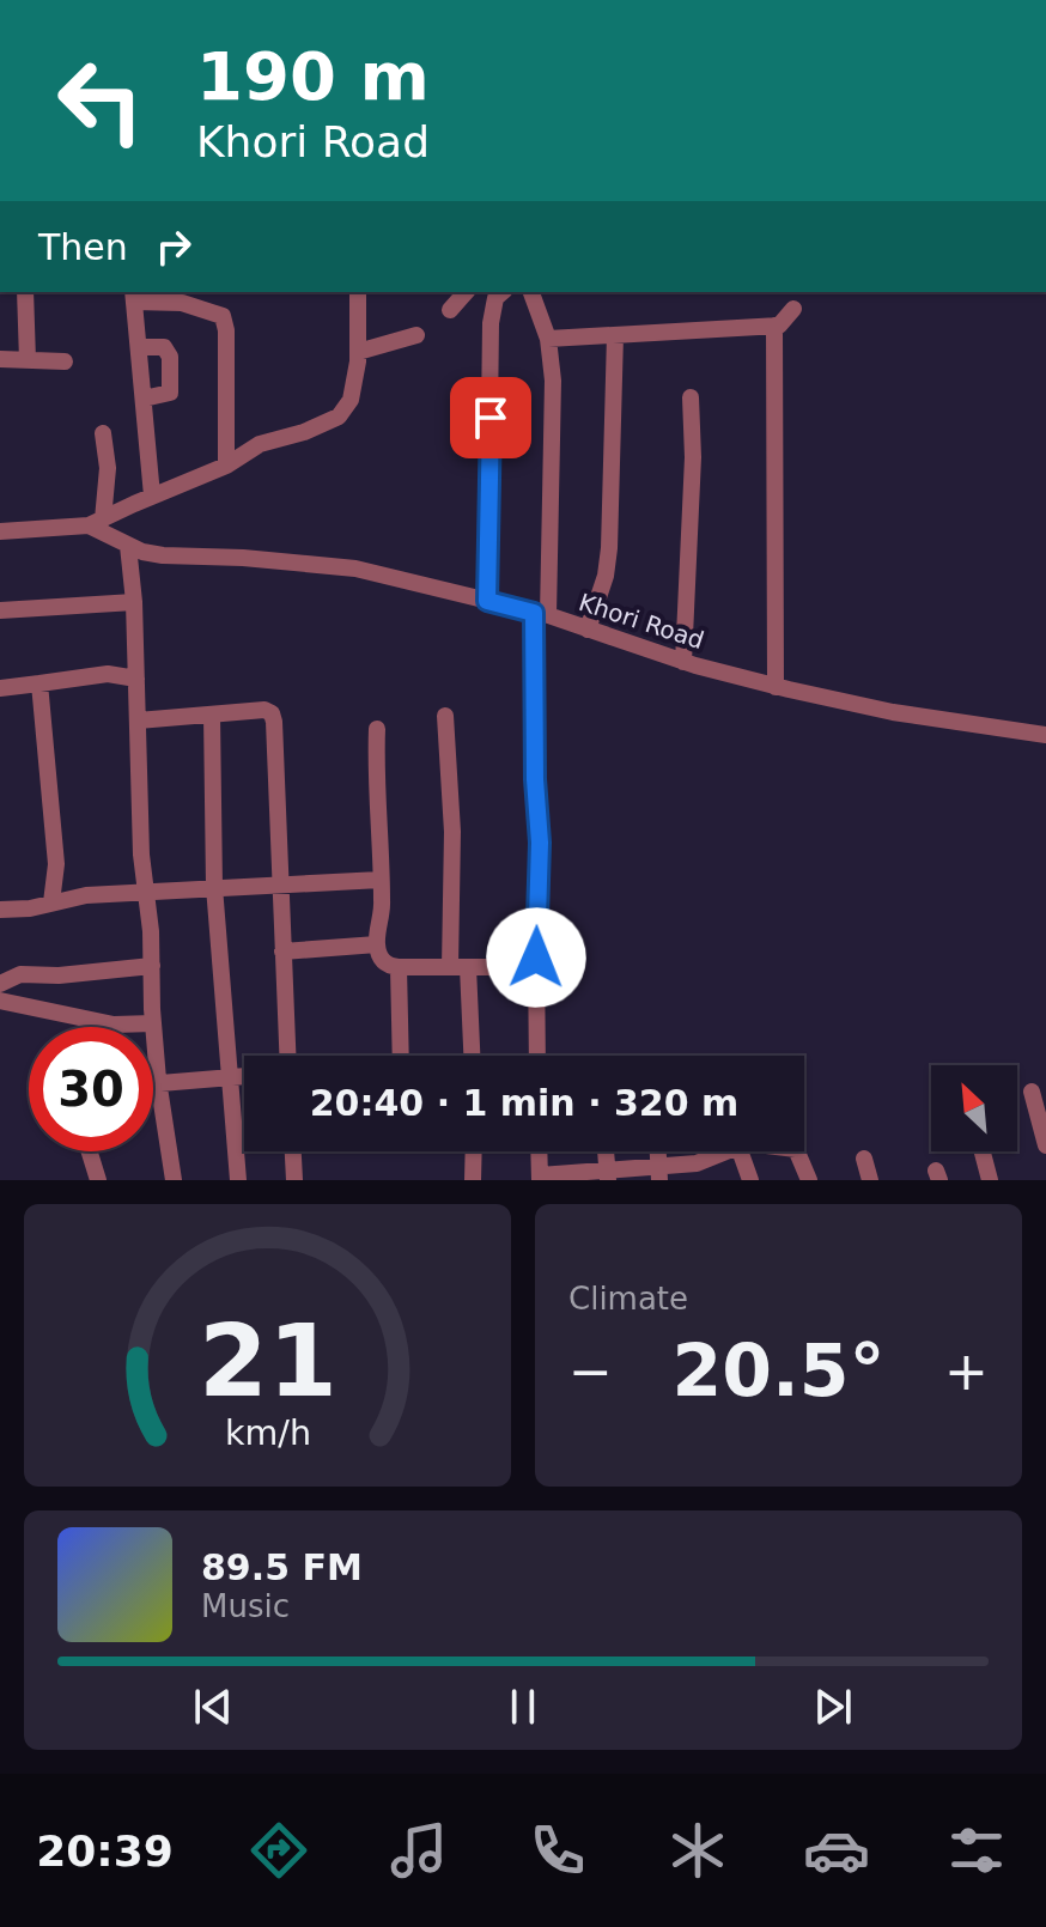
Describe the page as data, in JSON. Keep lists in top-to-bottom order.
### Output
{
  "streets": {
    "street": ["Khori Road"]
  },
  "north": "top left",
  "page": {
    "turn": ["190 m", "Khori Road"],
    "then": "Then",
    "limit": "30",
    "trip": "20:40 · 1 min · 320 m",
    "tile": "Climate",
    "heat": ["−", "20.5°", "+"],
    "song": ["89.5 FM", "Music"],
    "tabs": "20:39",
    "gauge": ["21", "km/h"]
  }
}
